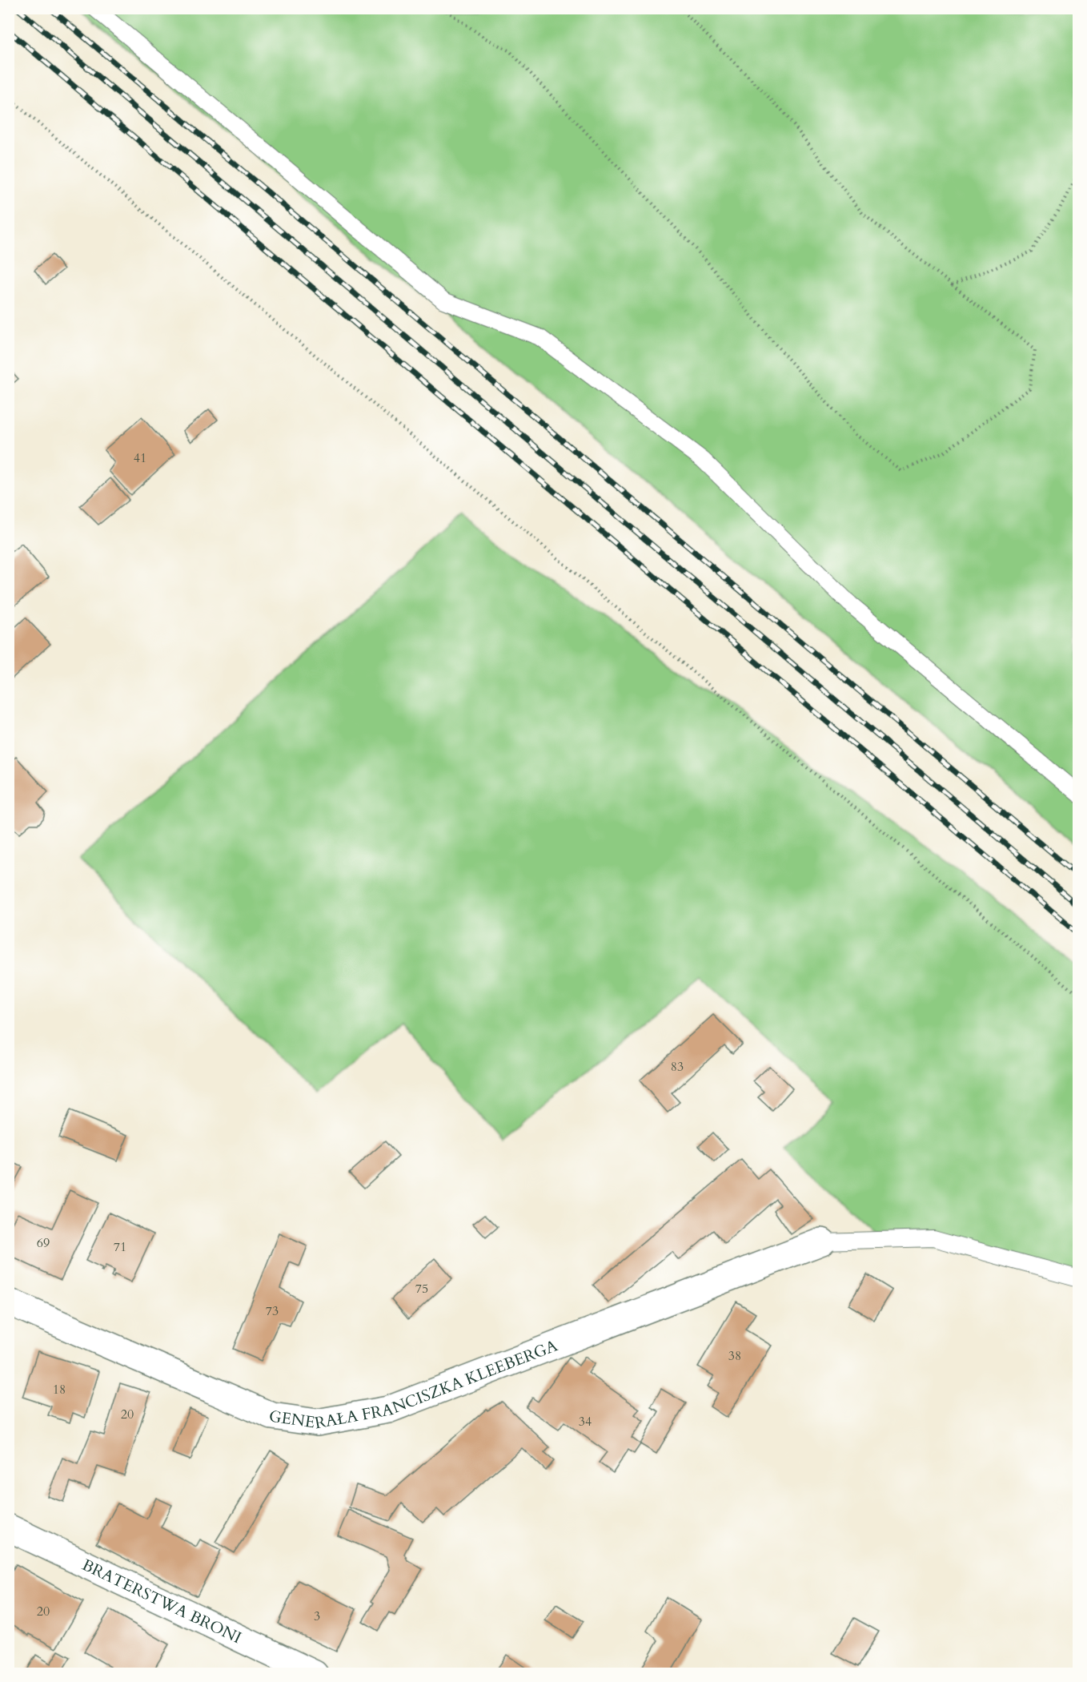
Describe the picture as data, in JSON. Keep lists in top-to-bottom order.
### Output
{
  "streets": {
    "street": ["GENERAŁA FRANCISZKA KLEEBERGA", "BRATERSTWA BRONI"]
  },
  "house_numbers": [
    "41",
    "83",
    "69",
    "71",
    "75",
    "73",
    "38",
    "18",
    "20",
    "34",
    "20",
    "3"
  ]
}
